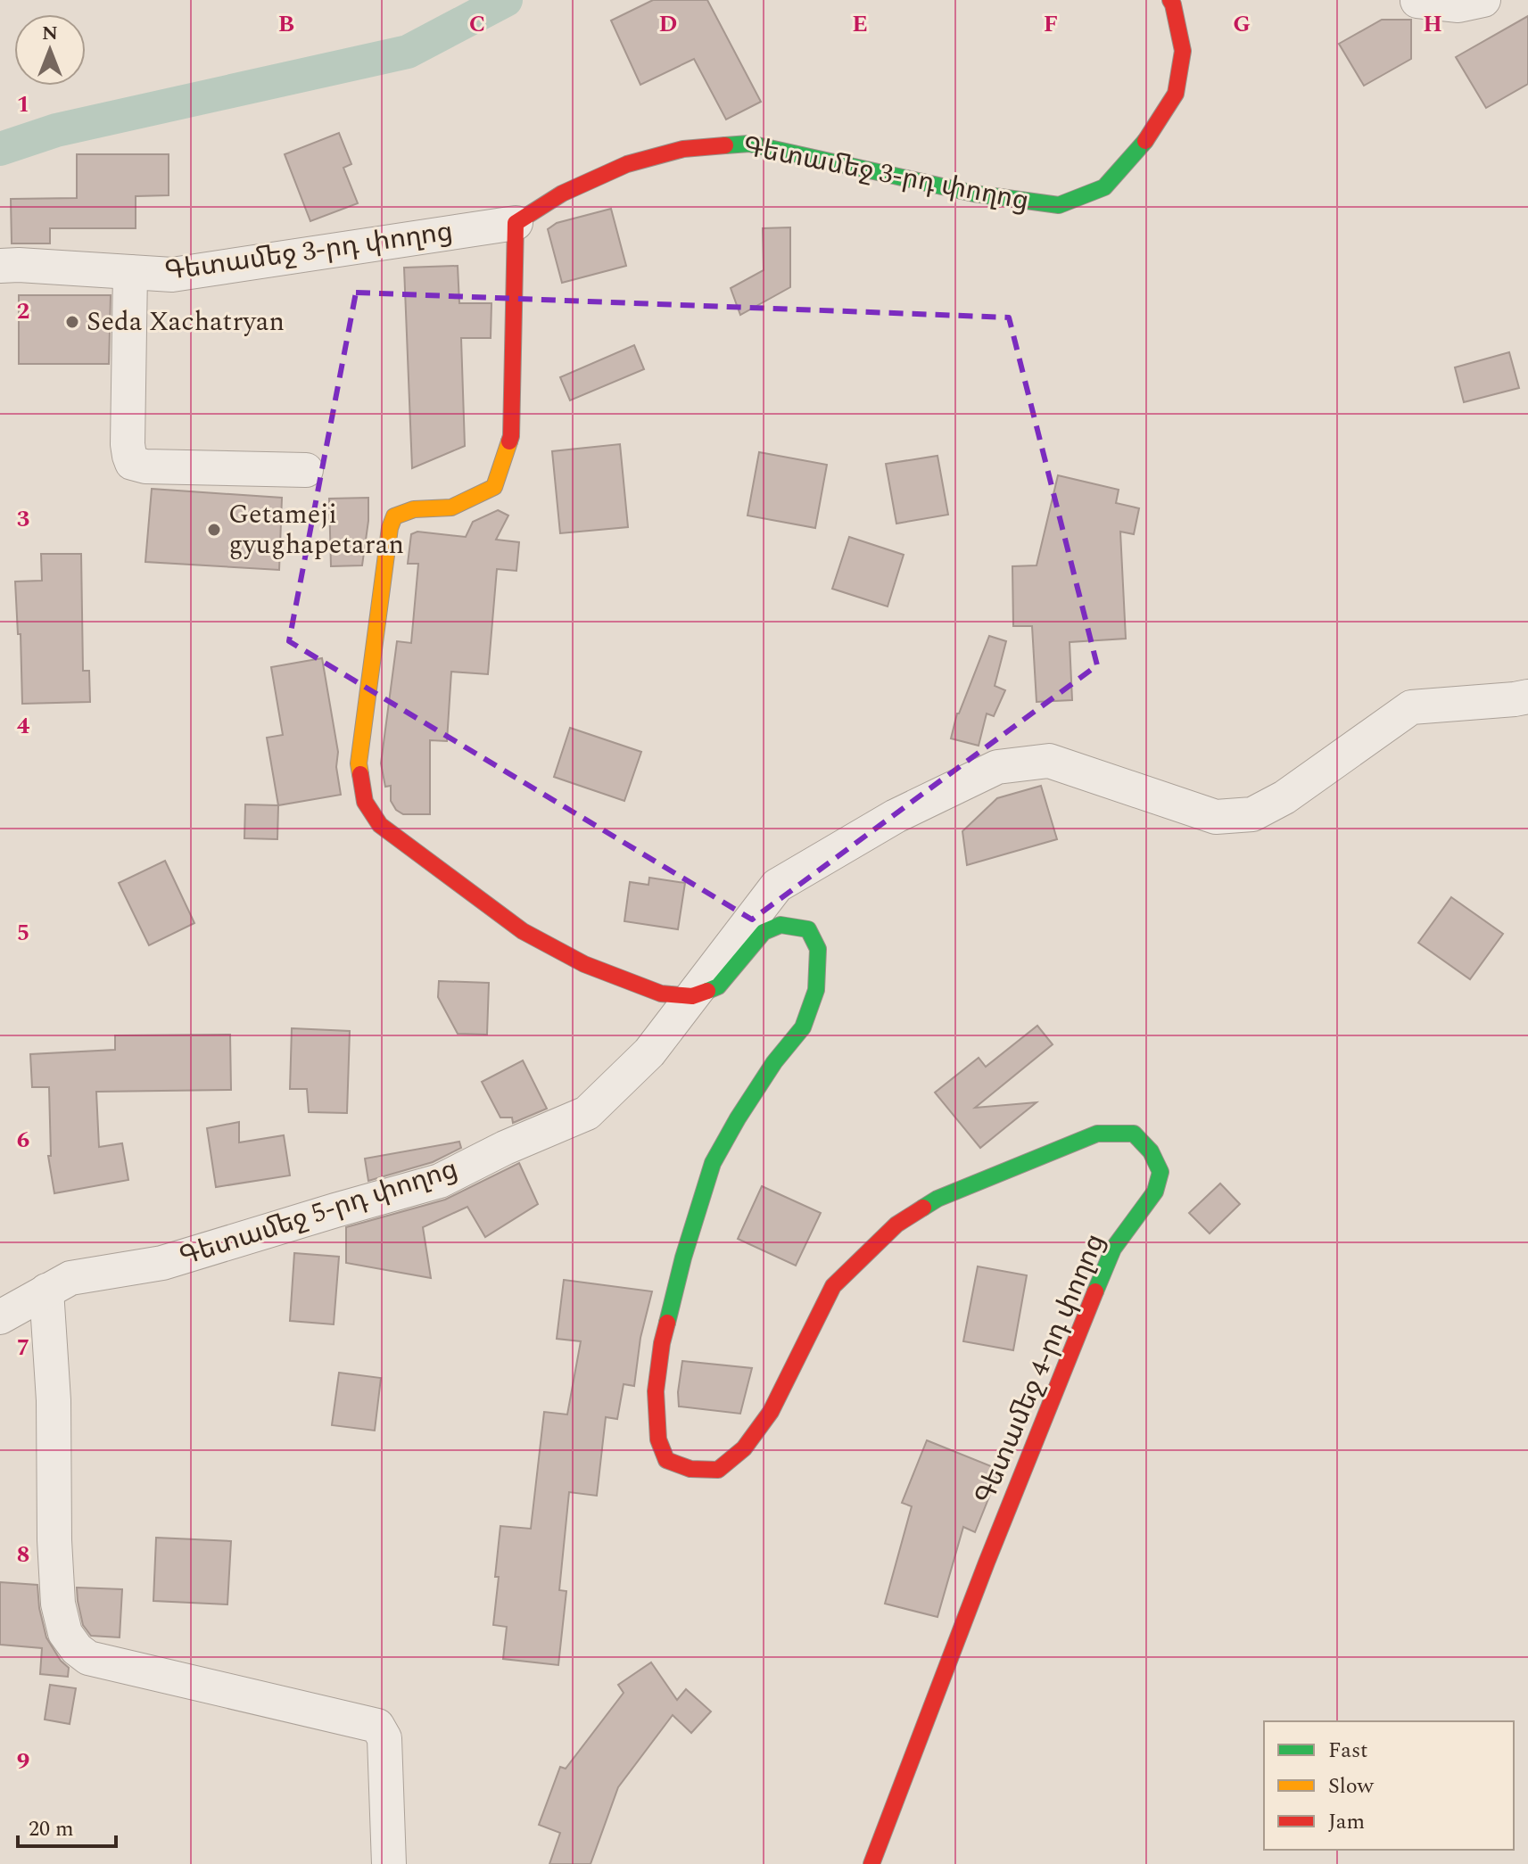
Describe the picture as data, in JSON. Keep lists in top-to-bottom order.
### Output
{
  "streets": {
    "street": ["Գետամեջ 3-րդ փողոց", "Գետամեջ 5-րդ փողոց", "Գետամեջ 4-րդ փողոց"]
  },
  "crossings": [
    ["Գետամեջ 5-րդ փողոց", "Գետամեջ 4-րդ փողոց"]
  ],
  "places": ["Seda Xachatryan", "Getameji gyughapetaran"],
  "legend": ["Fast", "Slow", "Jam"],
  "scale_bar": "20 m",
  "north": "top",
  "grid": {
    "columns": [
      "B",
      "C",
      "D",
      "E",
      "F",
      "G",
      "H"
    ],
    "rows": [
      "1",
      "2",
      "3",
      "4",
      "5",
      "6",
      "7",
      "8",
      "9"
    ]
  }
}
